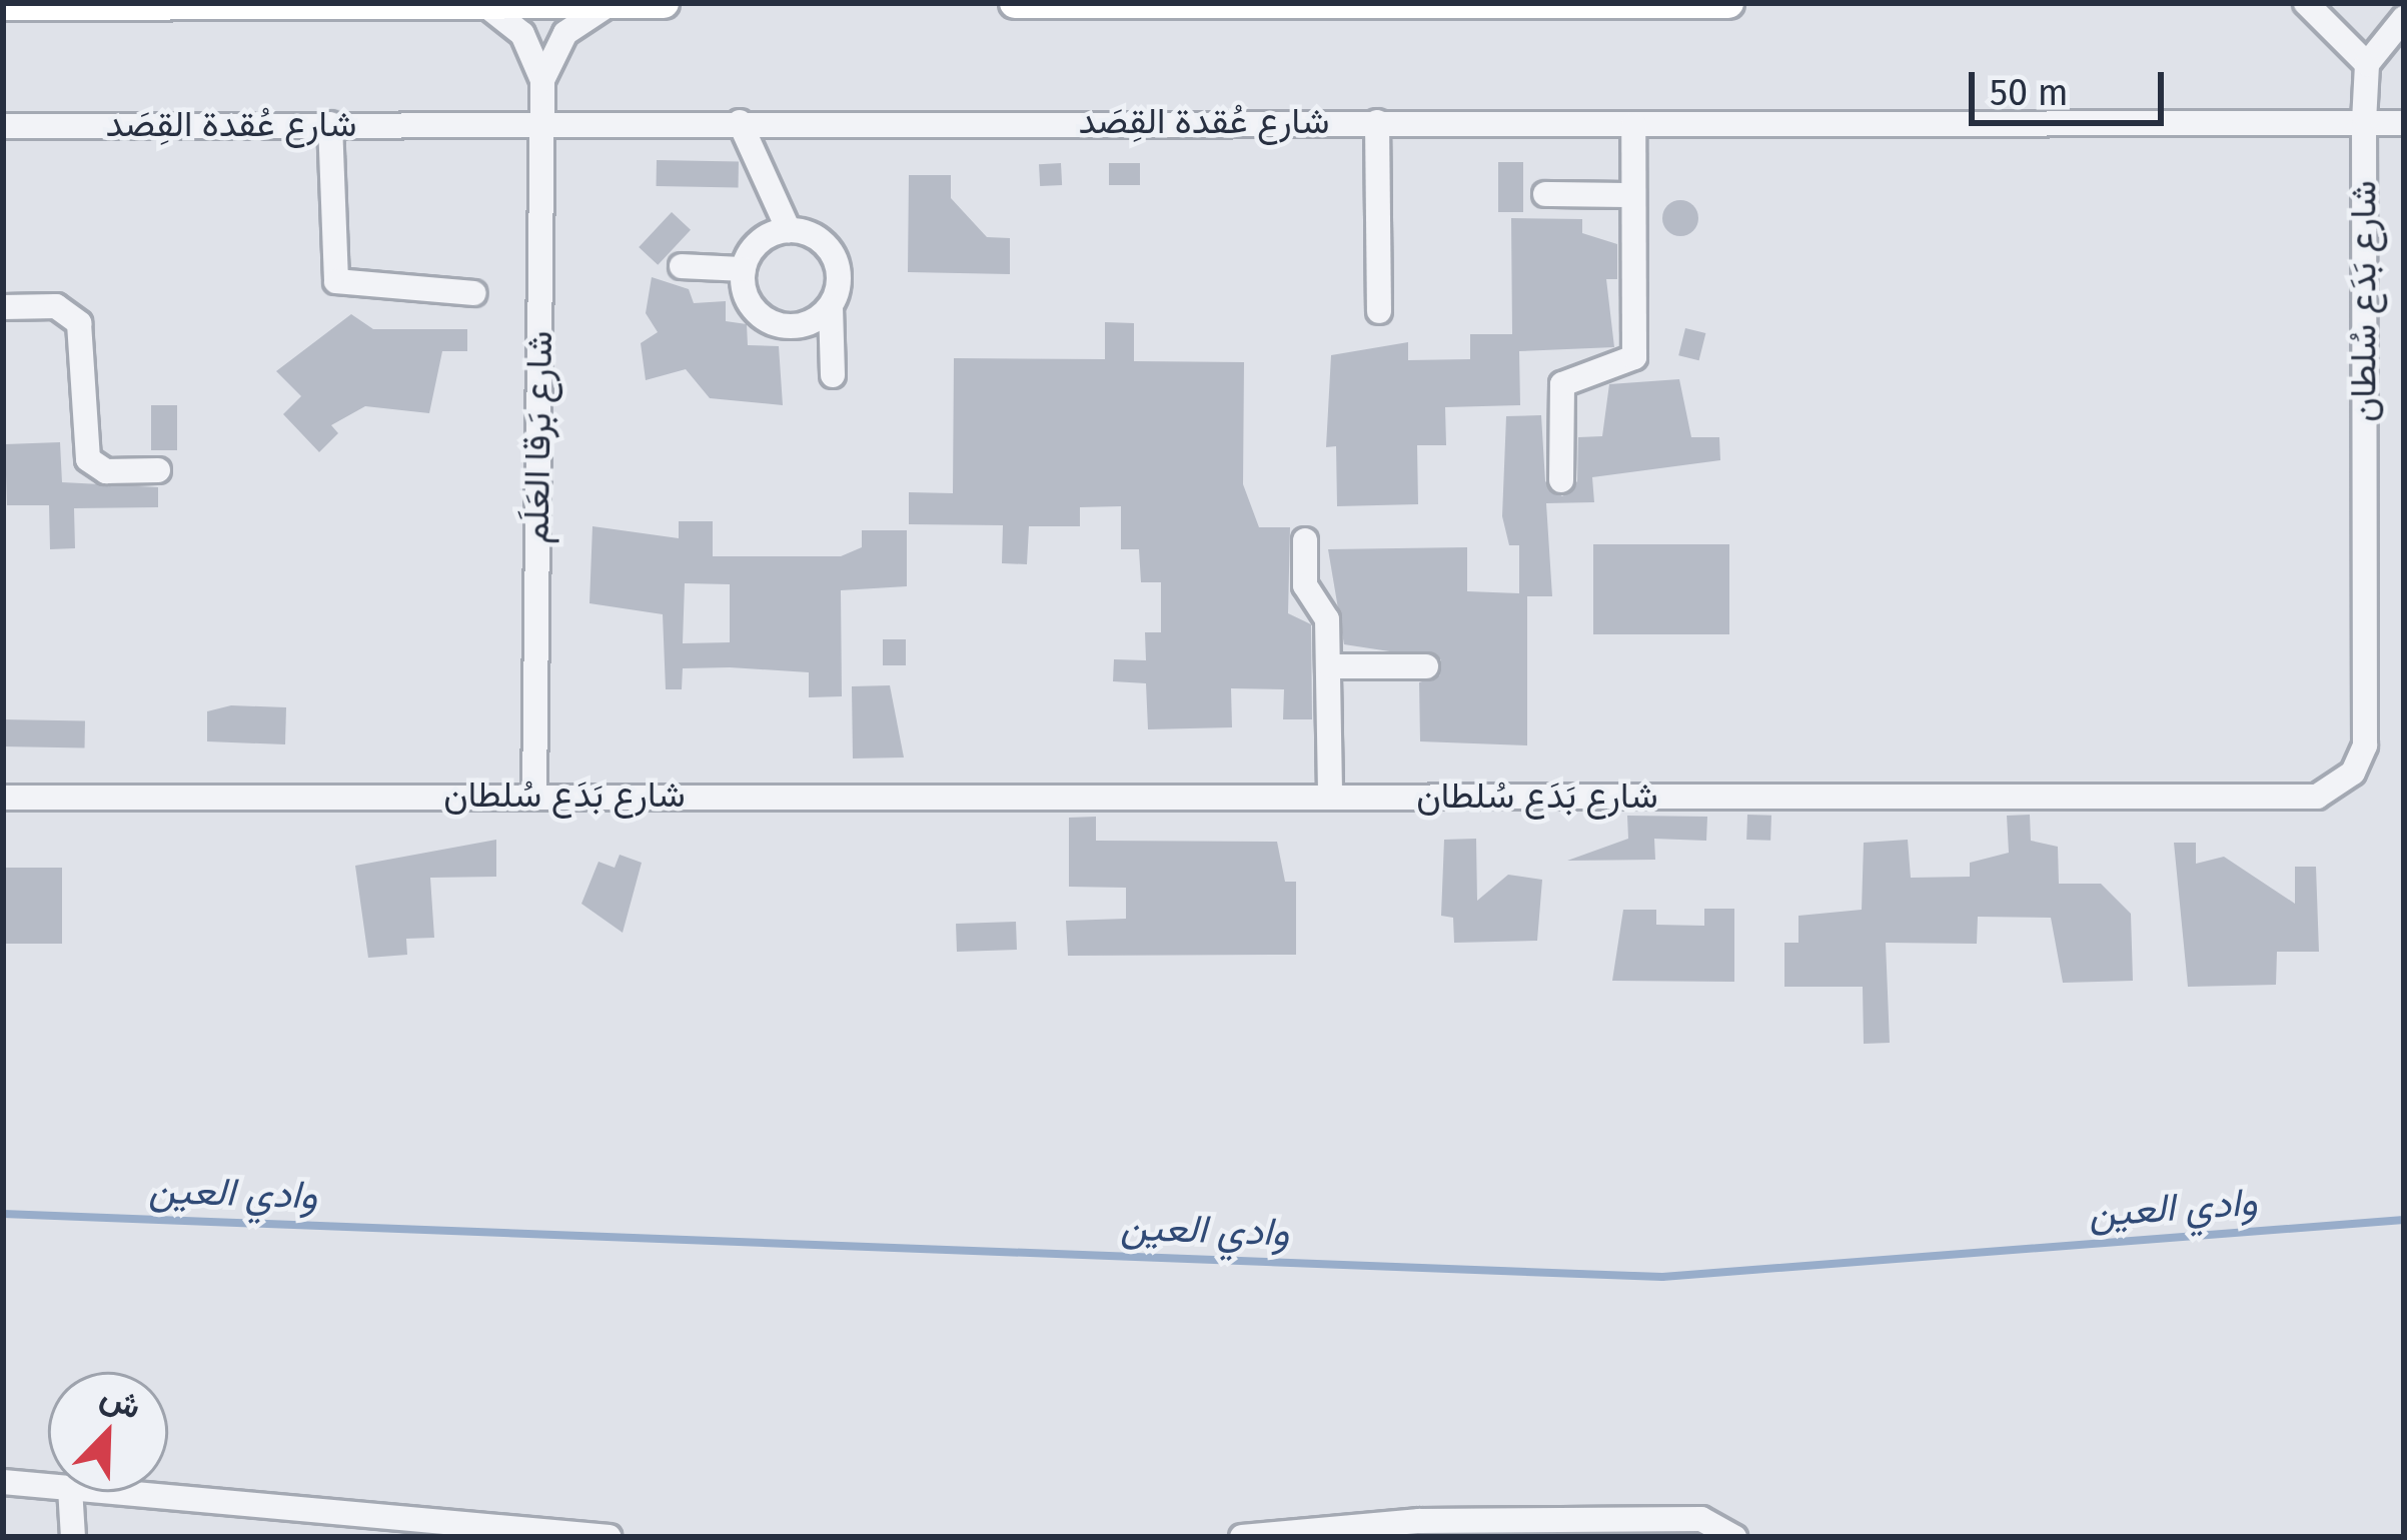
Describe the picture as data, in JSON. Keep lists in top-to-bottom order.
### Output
{
  "streets": {
    "street": ["شارع عُقدة القِصَد", "شارع بَدَع سُلطان", "شارع بَرقا العَلَم"]
  },
  "crossings": [
    ["شارع عُقدة القِصَد", "شارع بَدَع سُلطان"],
    ["شارع عُقدة القِصَد", "شارع بَرقا العَلَم"],
    ["شارع بَدَع سُلطان", "شارع بَرقا العَلَم"]
  ],
  "water": ["وادي العين"],
  "scale_bar": "50 m",
  "north": "top right"
}
